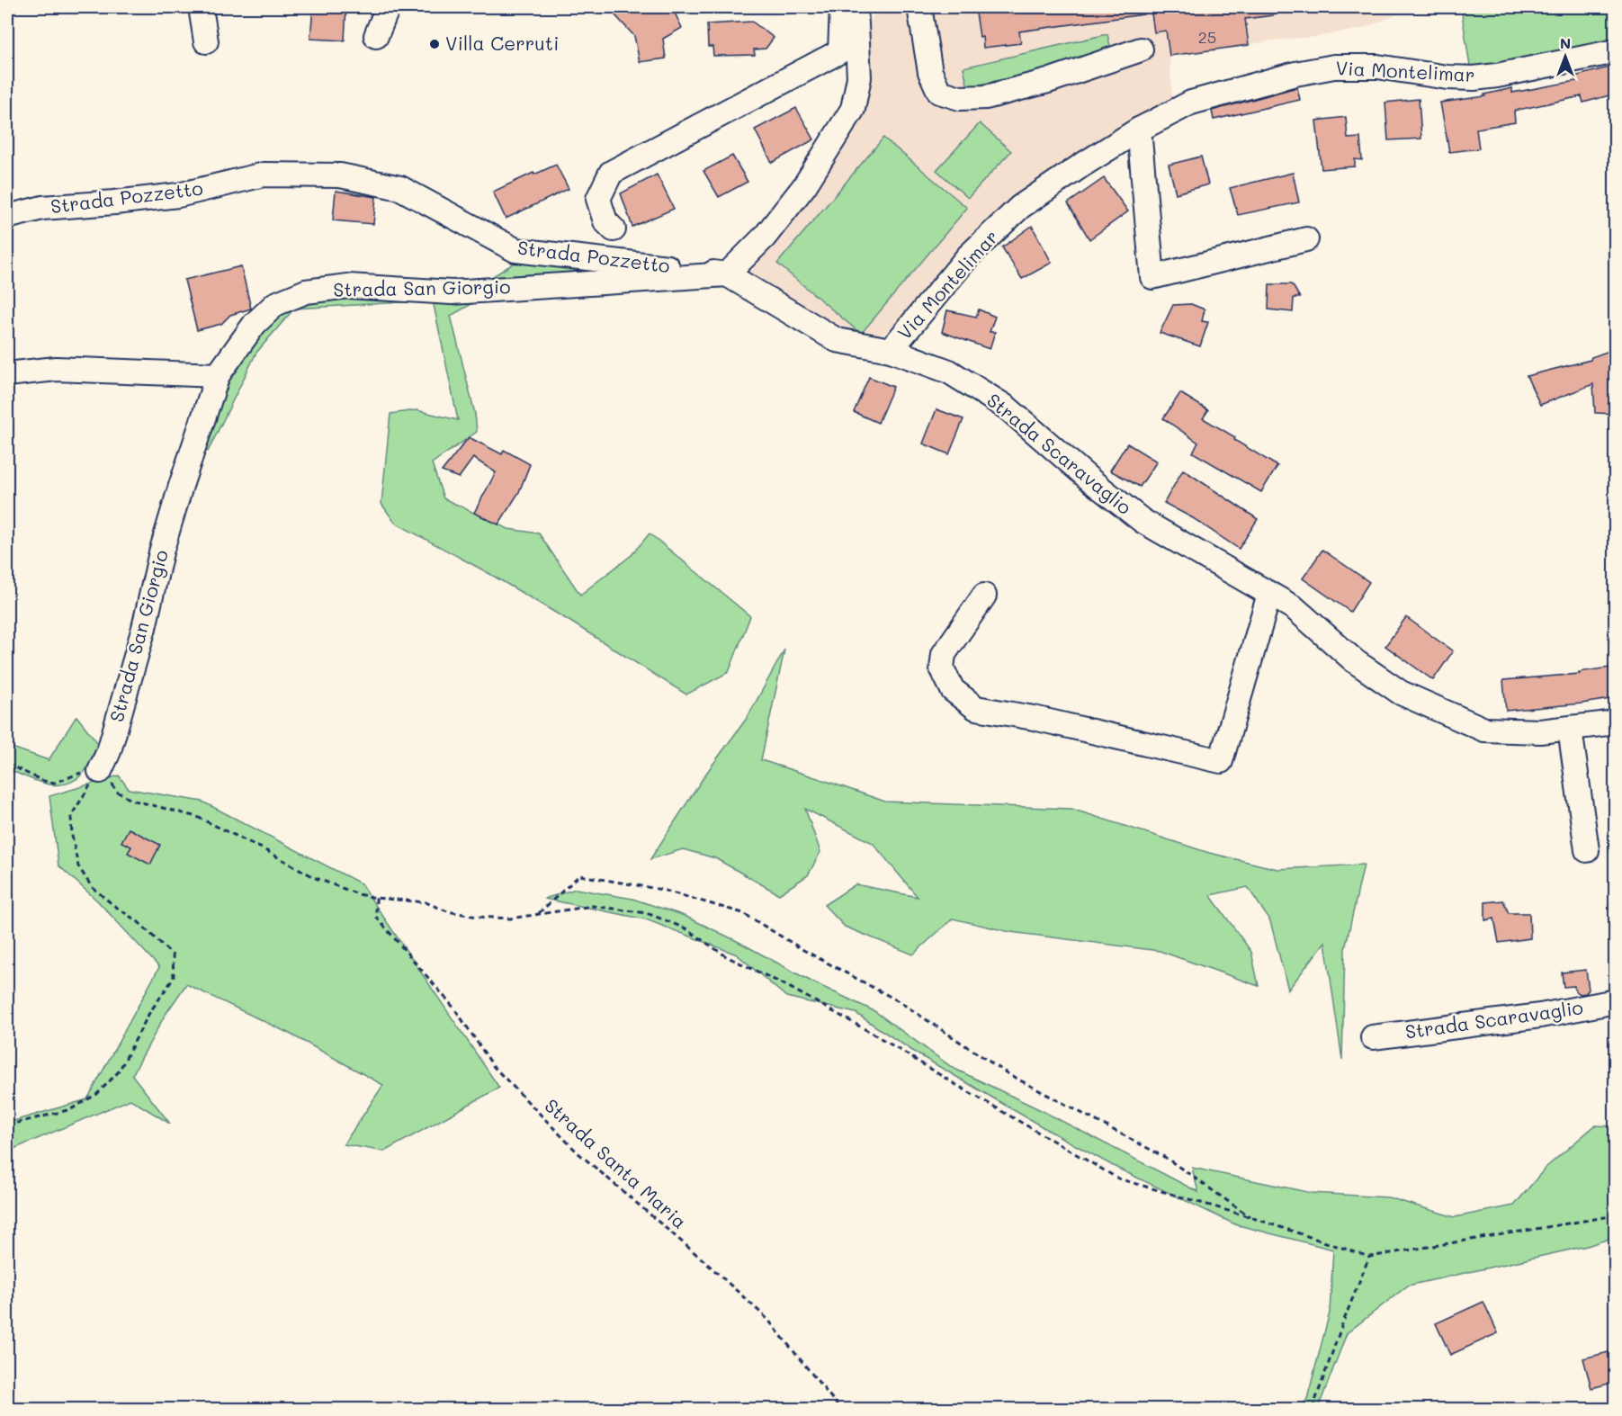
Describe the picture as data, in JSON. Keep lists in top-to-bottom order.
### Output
{
  "streets": {
    "street": [
      "Via Montelimar",
      "Strada Pozzetto",
      "Strada San Giorgio",
      "Strada Scaravaglio"
    ],
    "path": ["Strada Santa Maria"]
  },
  "crossings": [
    ["Via Montelimar", "Strada Scaravaglio"],
    ["Strada Pozzetto", "Strada San Giorgio"],
    ["Strada Pozzetto", "Strada Scaravaglio"],
    ["Strada San Giorgio", "Strada Scaravaglio"]
  ],
  "places": ["Villa Cerruti"],
  "house_numbers": ["25"],
  "north": "top"
}
